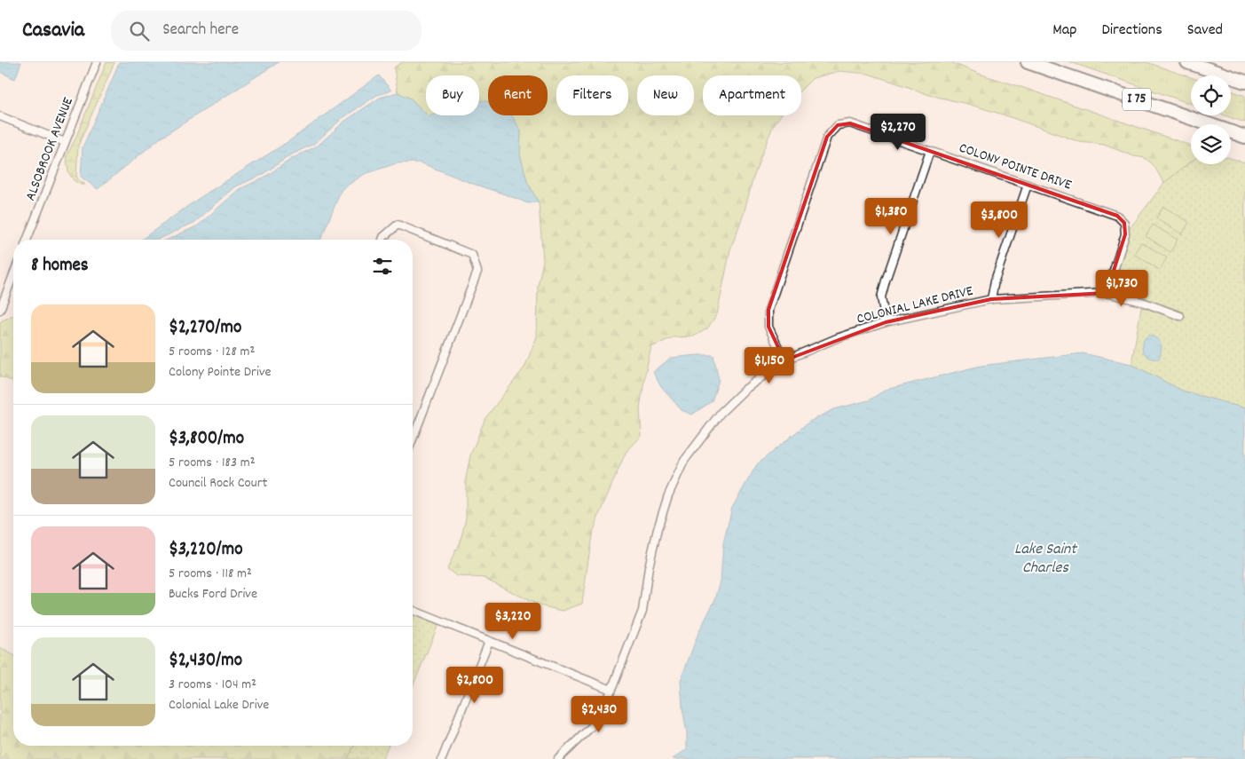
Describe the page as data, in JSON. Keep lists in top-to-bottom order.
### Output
{
  "streets": {
    "highway": ["I 75"],
    "street": ["ALSOBROOK AVENUE", "COLONY POINTE DRIVE", "COLONIAL LAKE DRIVE"]
  },
  "crossings": [
    ["COLONY POINTE DRIVE", "COLONIAL LAKE DRIVE"]
  ],
  "water": ["Lake Saint Charles"],
  "page": {
    "header": "Casavia",
    "search": "Search here",
    "nav": ["Map", "Directions", "Saved"],
    "chip": [
      "Buy",
      "Rent",
      "Filters",
      "New",
      "Apartment"
    ],
    "price": [
      "$2,270",
      "$1,380",
      "$3,800",
      "$1,730",
      "$1,150",
      "$3,220",
      "$2,800",
      "$2,430"
    ],
    "heading": "8 homes",
    "list": [
      {
        "name": "$2,270/mo",
        "note": "5 rooms · 128 m² · Colony Pointe Drive"
      },
      {
        "name": "$3,800/mo",
        "note": "5 rooms · 183 m² · Council Rock Court"
      },
      {
        "name": "$3,220/mo",
        "note": "5 rooms · 118 m² · Bucks Ford Drive"
      },
      {
        "name": "$2,430/mo",
        "note": "3 rooms · 104 m² · Colonial Lake Drive"
      }
    ]
  }
}
